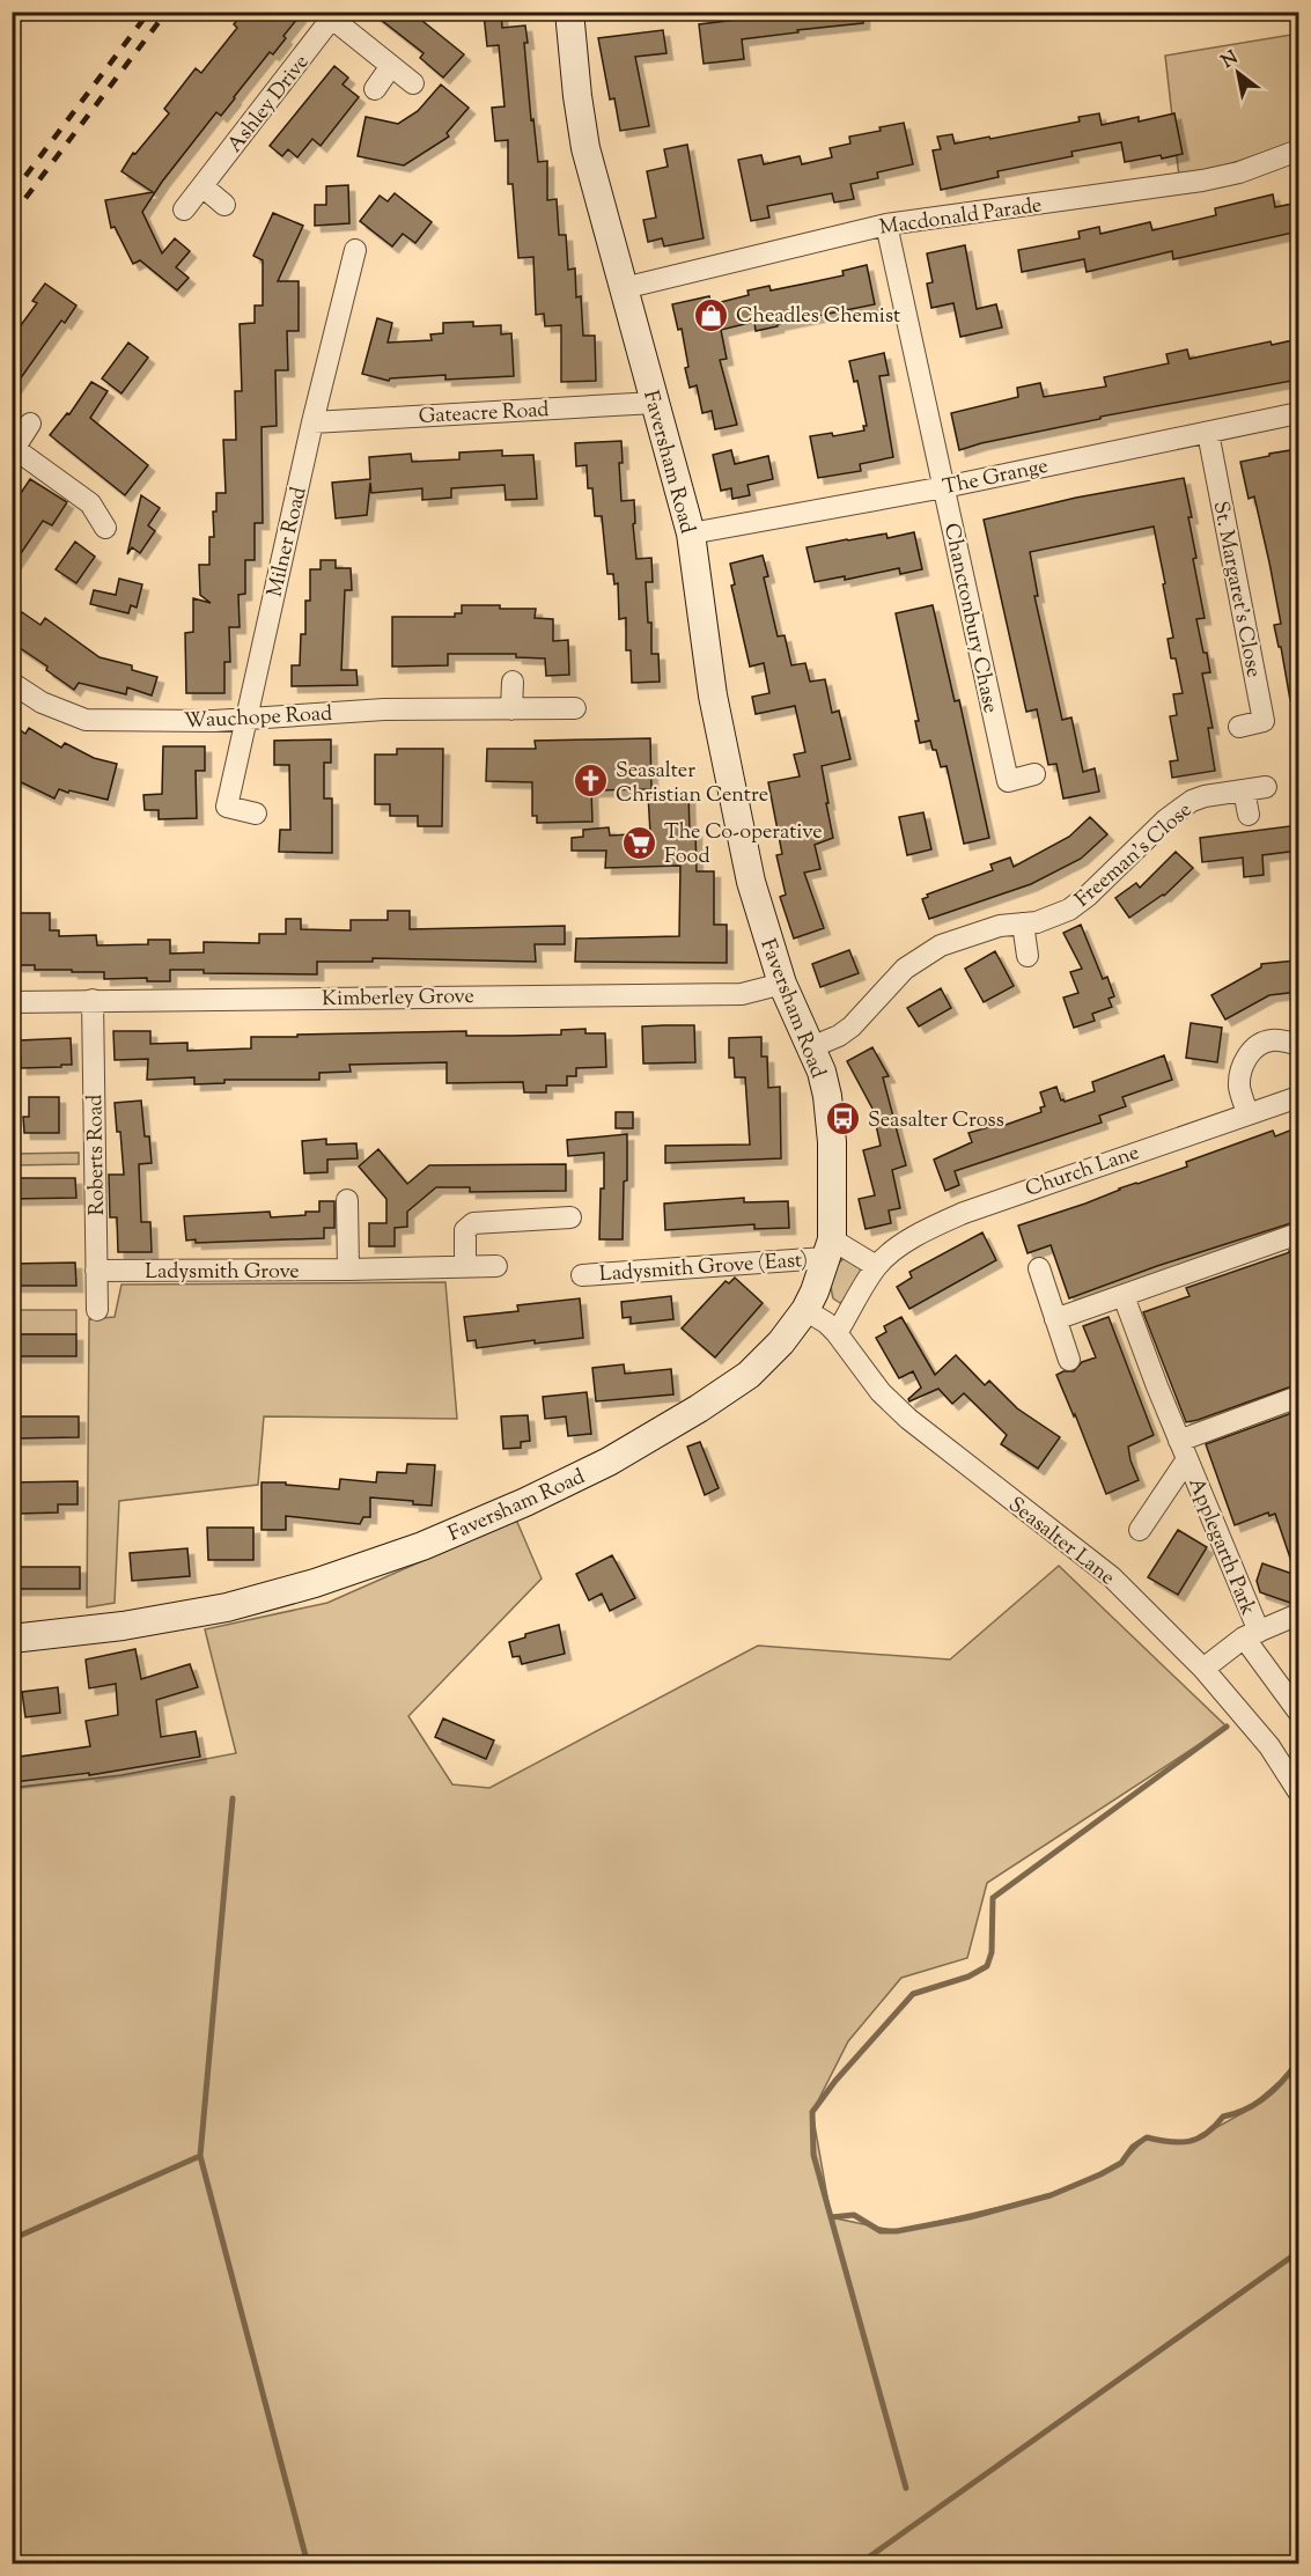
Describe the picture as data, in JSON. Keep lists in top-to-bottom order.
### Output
{
  "streets": {
    "street": [
      "Ashley Drive",
      "Macdonald Parade",
      "Gateacre Road",
      "Faversham Road",
      "The Grange",
      "Milner Road",
      "St. Margaret's Close",
      "Chanctonbury Chase",
      "Wauchope Road",
      "Freeman's Close",
      "Kimberley Grove",
      "Roberts Road",
      "Church Lane",
      "Ladysmith Grove (East)",
      "Ladysmith Grove",
      "Seasalter Lane",
      "Applegarth Park"
    ]
  },
  "crossings": [
    ["Macdonald Parade", "Faversham Road"],
    ["Macdonald Parade", "Chanctonbury Chase"],
    ["Gateacre Road", "Faversham Road"],
    ["Gateacre Road", "Milner Road"],
    ["Faversham Road", "The Grange"],
    ["Faversham Road", "Freeman's Close"],
    ["Faversham Road", "Kimberley Grove"],
    ["Faversham Road", "Ladysmith Grove (East)"],
    ["Faversham Road", "Seasalter Lane"],
    ["The Grange", "St. Margaret's Close"],
    ["The Grange", "Chanctonbury Chase"],
    ["Milner Road", "Wauchope Road"],
    ["Kimberley Grove", "Roberts Road"],
    ["Roberts Road", "Ladysmith Grove"],
    ["Seasalter Lane", "Applegarth Park"]
  ],
  "places": {
    "shop": ["Cheadles Chemist"],
    "church": ["Seasalter Christian Centre"],
    "supermarket": ["The Co-operative Food"],
    "bus stop": ["Seasalter Cross"]
  },
  "north": "top left"
}
